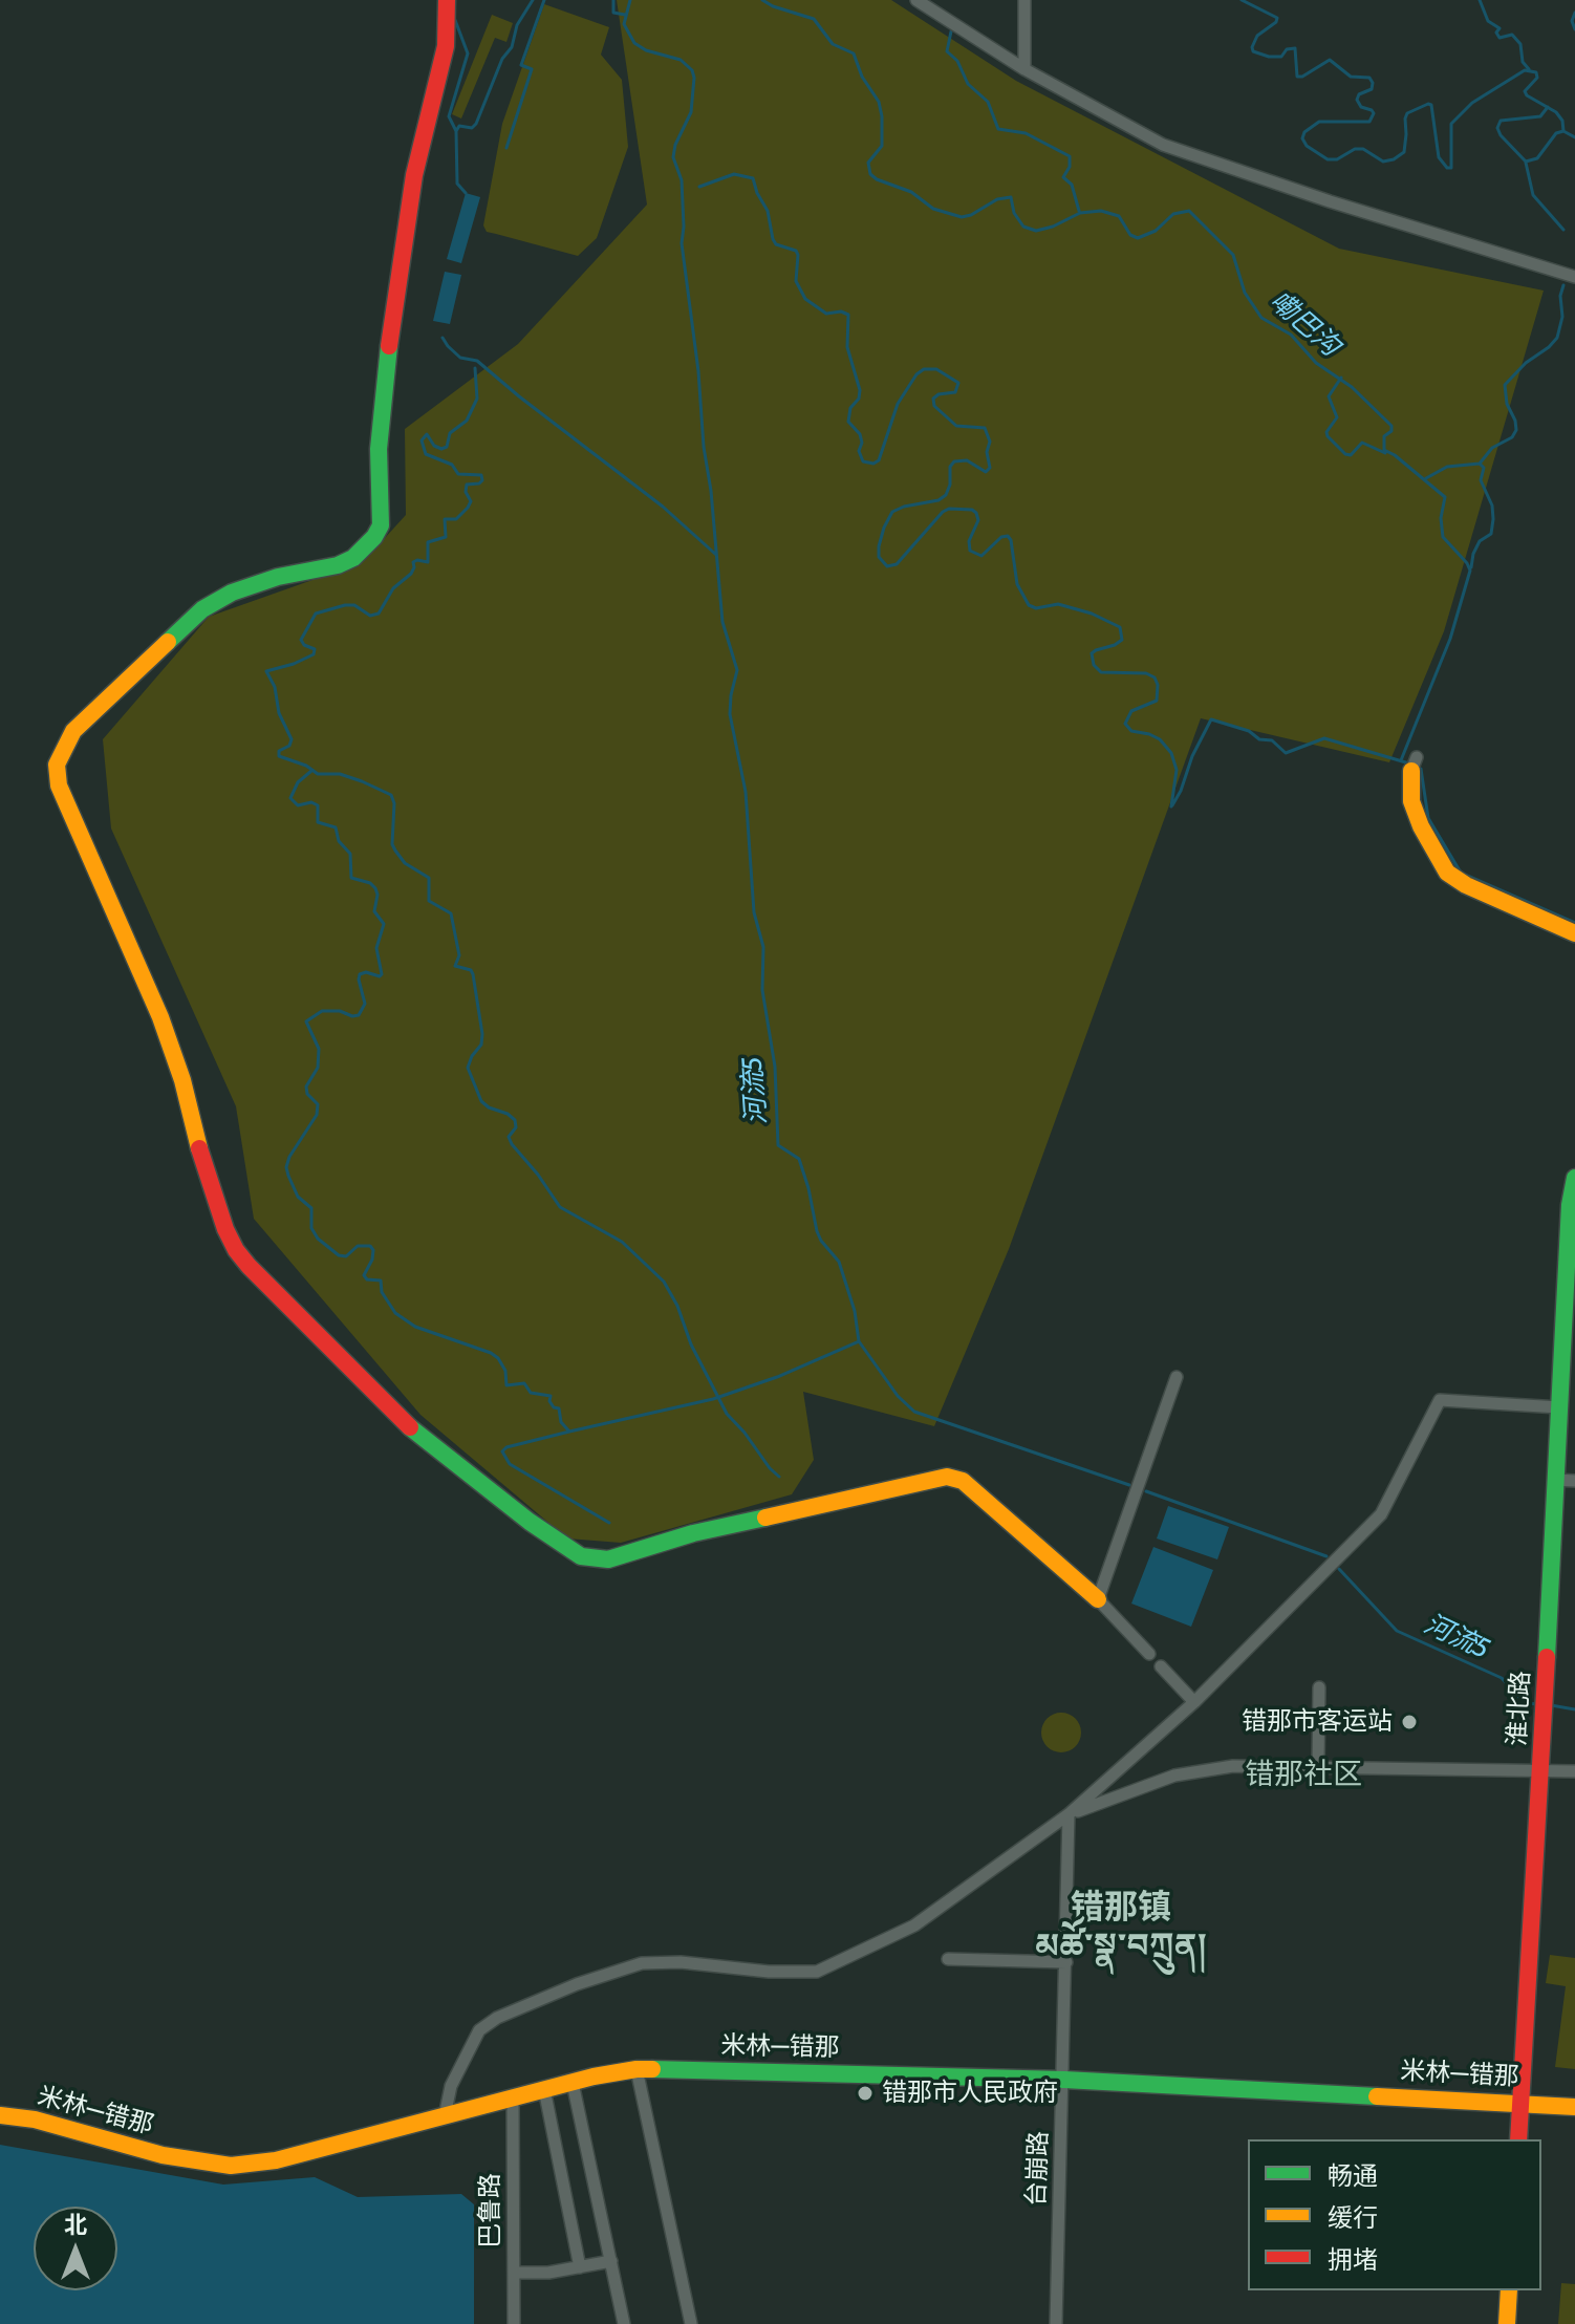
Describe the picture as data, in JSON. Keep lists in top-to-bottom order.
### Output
{
  "streets": {
    "main road": ["淮北路", "米林—错那"],
    "street": ["台崩路", "巴鲁路"]
  },
  "crossings": [
    ["淮北路", "米林—错那"],
    ["米林—错那", "台崩路"],
    ["米林—错那", "巴鲁路"]
  ],
  "districts": ["错那社区", "错那镇 མཚོ་སྣ་བཀྲུན།"],
  "water": ["嘞巴沟", "河流5"],
  "places": ["错那市客运站", "错那市人民政府"],
  "legend": ["畅通", "缓行", "拥堵"],
  "north": "top"
}
